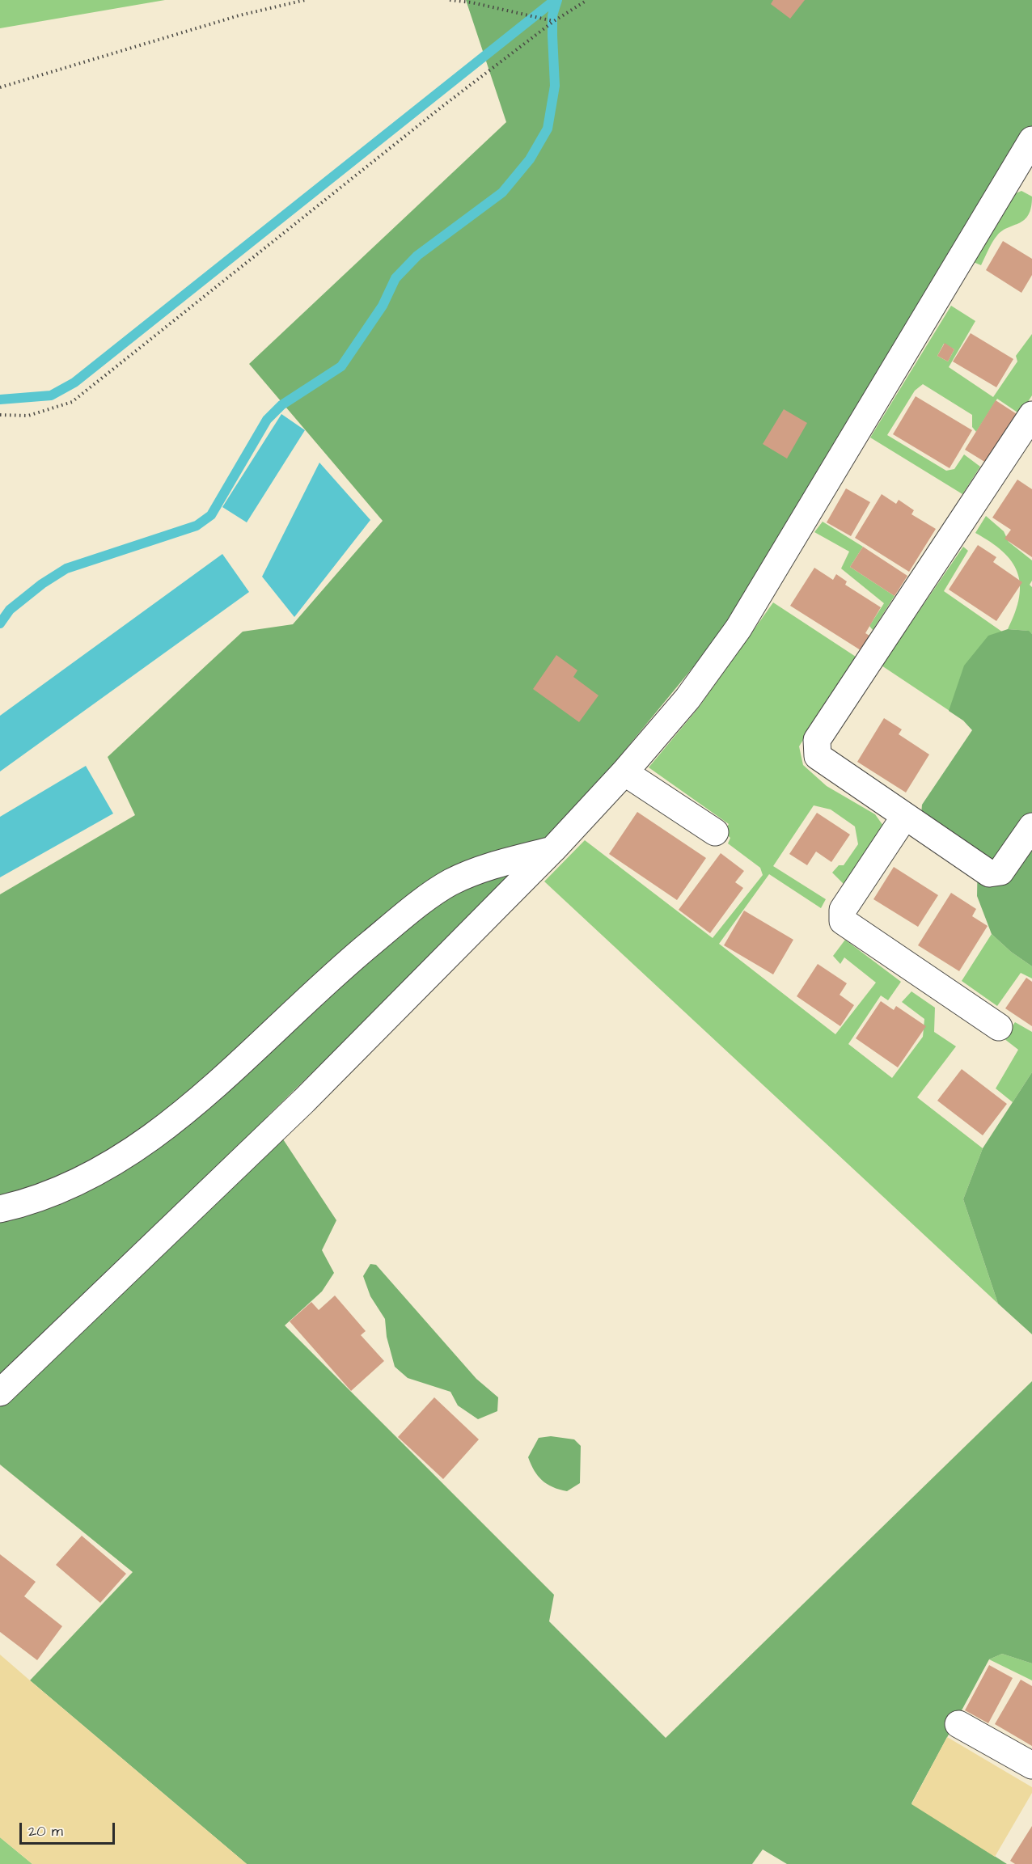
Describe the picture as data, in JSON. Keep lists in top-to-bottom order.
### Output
{
  "scale_bar": "20 m"
}
